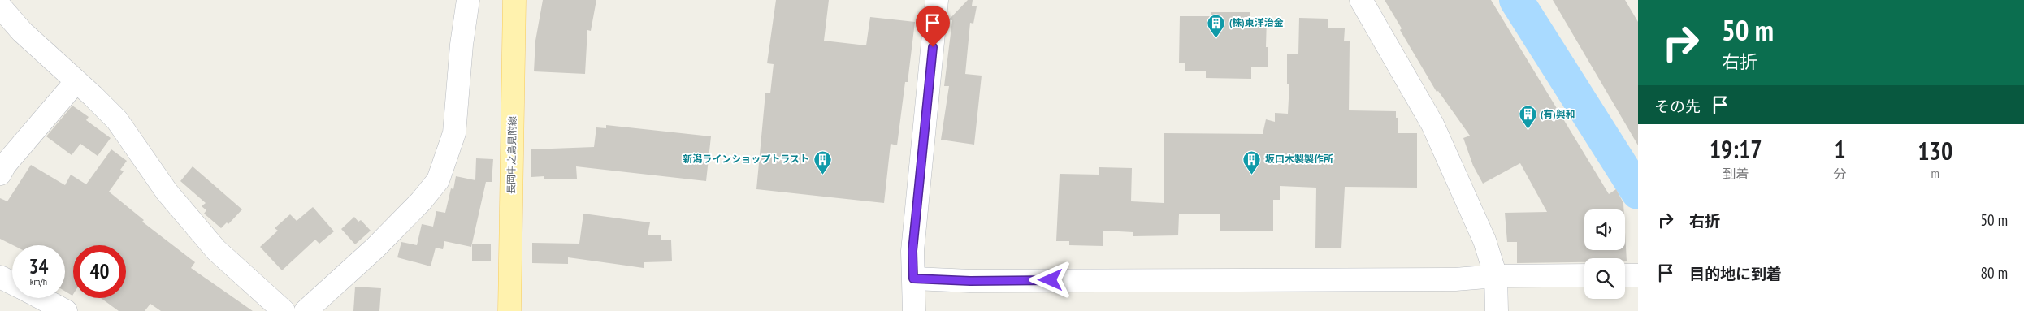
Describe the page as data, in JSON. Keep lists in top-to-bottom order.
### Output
{
  "streets": {
    "main road": ["長岡中之島見附線"]
  },
  "places": {
    "building": [
      "(株)東洋治金",
      "(有)興和",
      "新潟ラインショップトラスト",
      "坂口木製製作所"
    ]
  },
  "page": {
    "turn": ["50 m", "右折"],
    "then": "その先",
    "eta": [
      "19:17",
      "到着",
      "1",
      "分",
      "130",
      "m"
    ],
    "list": [
      {
        "name": "右折",
        "value": "50 m"
      },
      {
        "name": "目的地に到着",
        "value": "80 m"
      }
    ],
    "speed": "34 km/h",
    "limit": "40"
  }
}
